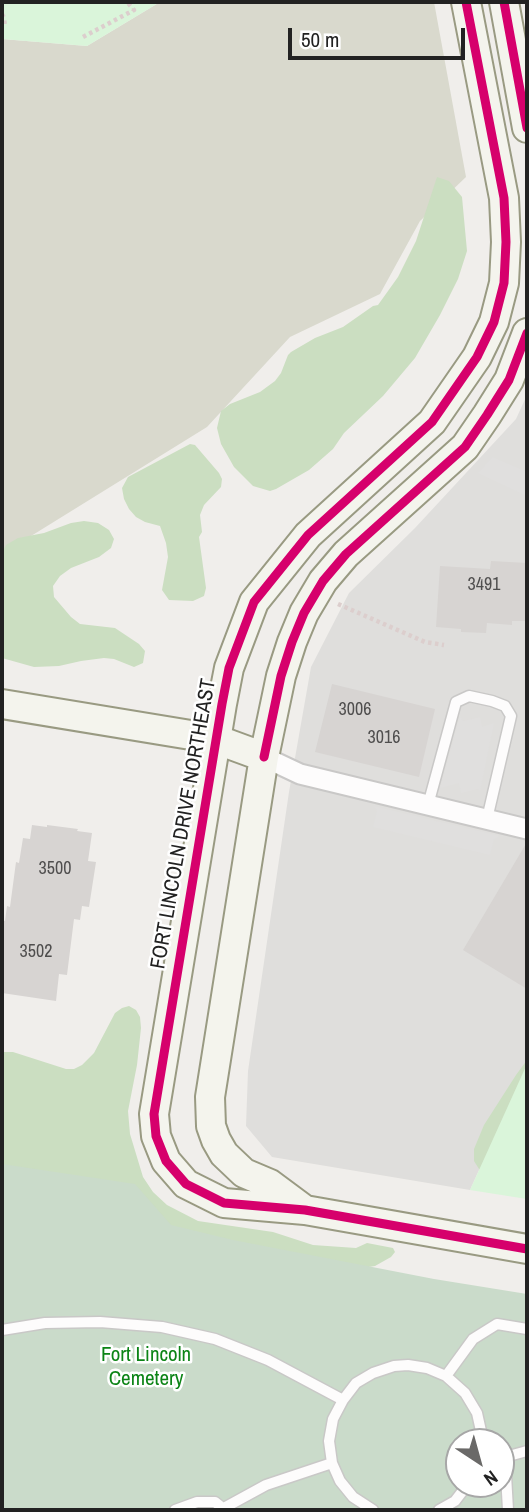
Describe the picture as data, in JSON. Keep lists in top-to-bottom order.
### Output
{
  "streets": {
    "street": ["FORT LINCOLN DRIVE NORTHEAST"]
  },
  "parks": ["Fort Lincoln Cemetery"],
  "house_numbers": [
    "3491",
    "3006",
    "3016",
    "3500",
    "3502"
  ],
  "scale_bar": "50 m",
  "north": "bottom right"
}
